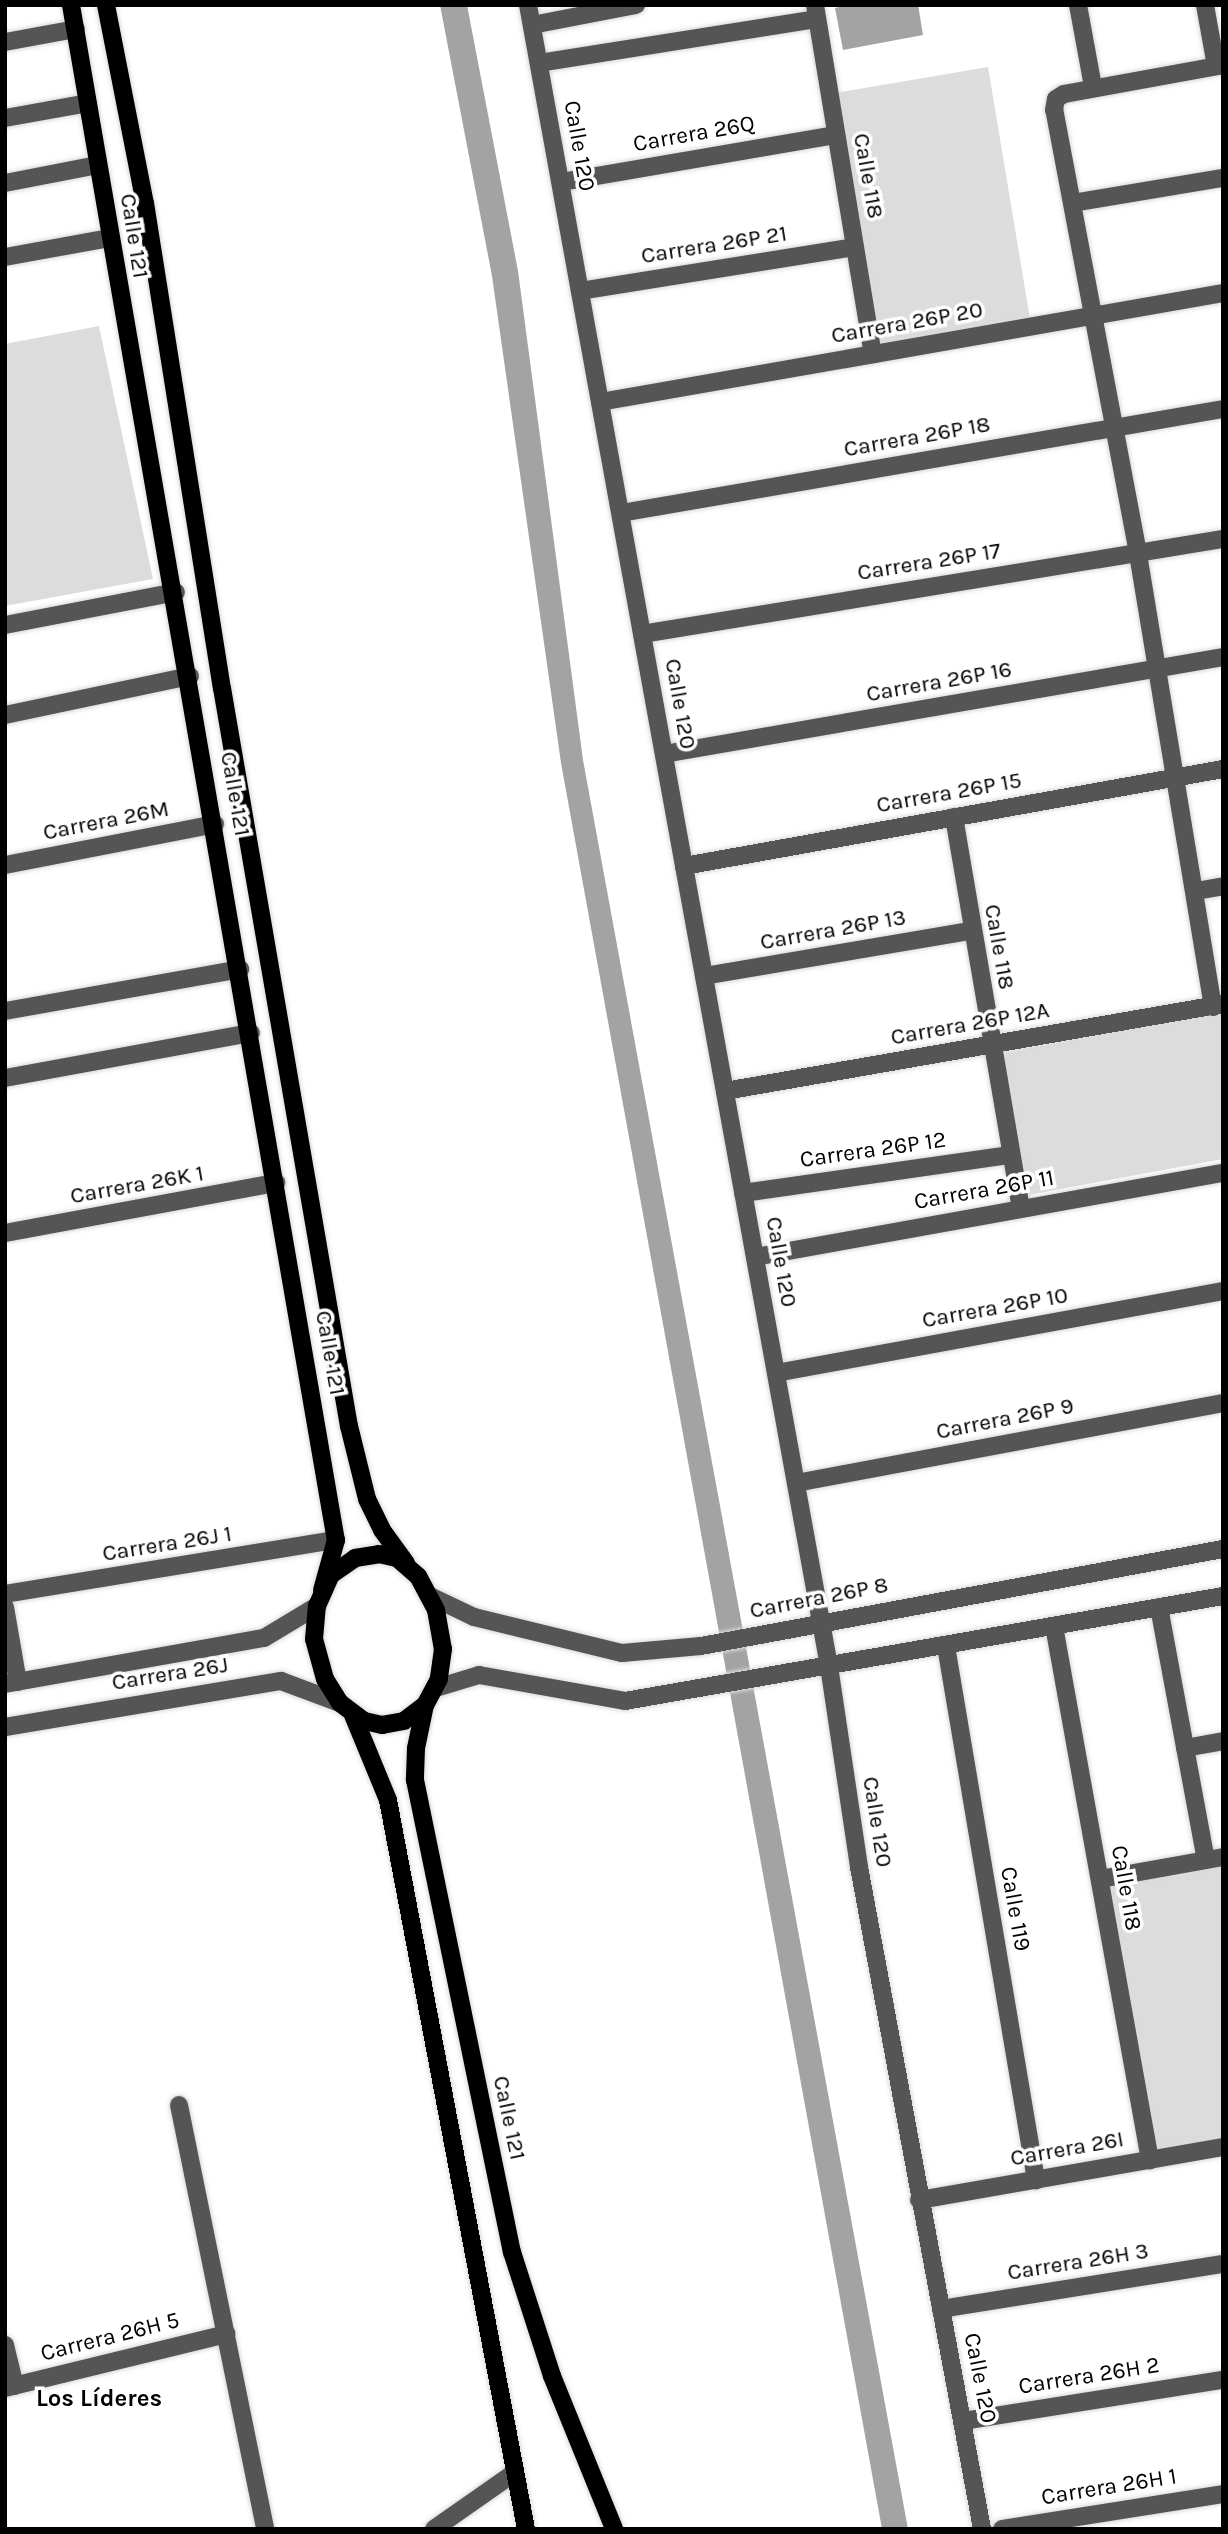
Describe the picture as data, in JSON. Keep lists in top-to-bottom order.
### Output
{
  "streets": {
    "main road": ["Calle 121"],
    "street": [
      "Carrera 26Q",
      "Calle 120",
      "Calle 118",
      "Carrera 26P 21",
      "Carrera 26P 20",
      "Carrera 26P 18",
      "Carrera 26P 17",
      "Carrera 26P 16",
      "Carrera 26P 15",
      "Carrera 26M",
      "Carrera 26P 13",
      "Carrera 26P 12A",
      "Carrera 26P 12",
      "Carrera 26K 1",
      "Carrera 26P 11",
      "Carrera 26P 10",
      "Carrera 26P 9",
      "Carrera 26J 1",
      "Carrera 26P 8",
      "Carrera 26J",
      "Calle 119",
      "Carrera 26I",
      "Carrera 26H 3",
      "Carrera 26H 5",
      "Carrera 26H 2",
      "Carrera 26H 1"
    ]
  },
  "crossings": [
    ["Carrera 26Q", "Calle 120"],
    ["Carrera 26Q", "Calle 118"],
    ["Calle 120", "Carrera 26P 21"],
    ["Calle 120", "Carrera 26P 20"],
    ["Calle 120", "Carrera 26P 18"],
    ["Calle 120", "Carrera 26P 17"],
    ["Calle 120", "Carrera 26P 16"],
    ["Calle 120", "Carrera 26P 15"],
    ["Calle 120", "Carrera 26P 13"],
    ["Calle 120", "Carrera 26P 12A"],
    ["Calle 120", "Carrera 26P 12"],
    ["Calle 120", "Carrera 26P 11"],
    ["Calle 120", "Carrera 26P 10"],
    ["Calle 120", "Carrera 26P 9"],
    ["Calle 120", "Carrera 26P 8"],
    ["Calle 120", "Carrera 26I"],
    ["Calle 120", "Carrera 26H 3"],
    ["Calle 120", "Carrera 26H 2"],
    ["Calle 118", "Carrera 26P 21"],
    ["Calle 118", "Carrera 26P 20"],
    ["Calle 118", "Carrera 26P 15"],
    ["Calle 118", "Carrera 26P 13"],
    ["Calle 118", "Carrera 26P 12A"],
    ["Calle 118", "Carrera 26P 12"],
    ["Calle 118", "Carrera 26P 11"],
    ["Calle 118", "Carrera 26I"],
    ["Calle 121", "Carrera 26M"],
    ["Calle 121", "Carrera 26K 1"],
    ["Calle 121", "Carrera 26J 1"],
    ["Calle 121", "Carrera 26P 8"],
    ["Calle 121", "Carrera 26J"],
    ["Carrera 26P 8", "Carrera 26J"],
    ["Calle 119", "Carrera 26I"]
  ],
  "districts": ["Los Líderes"]
}
